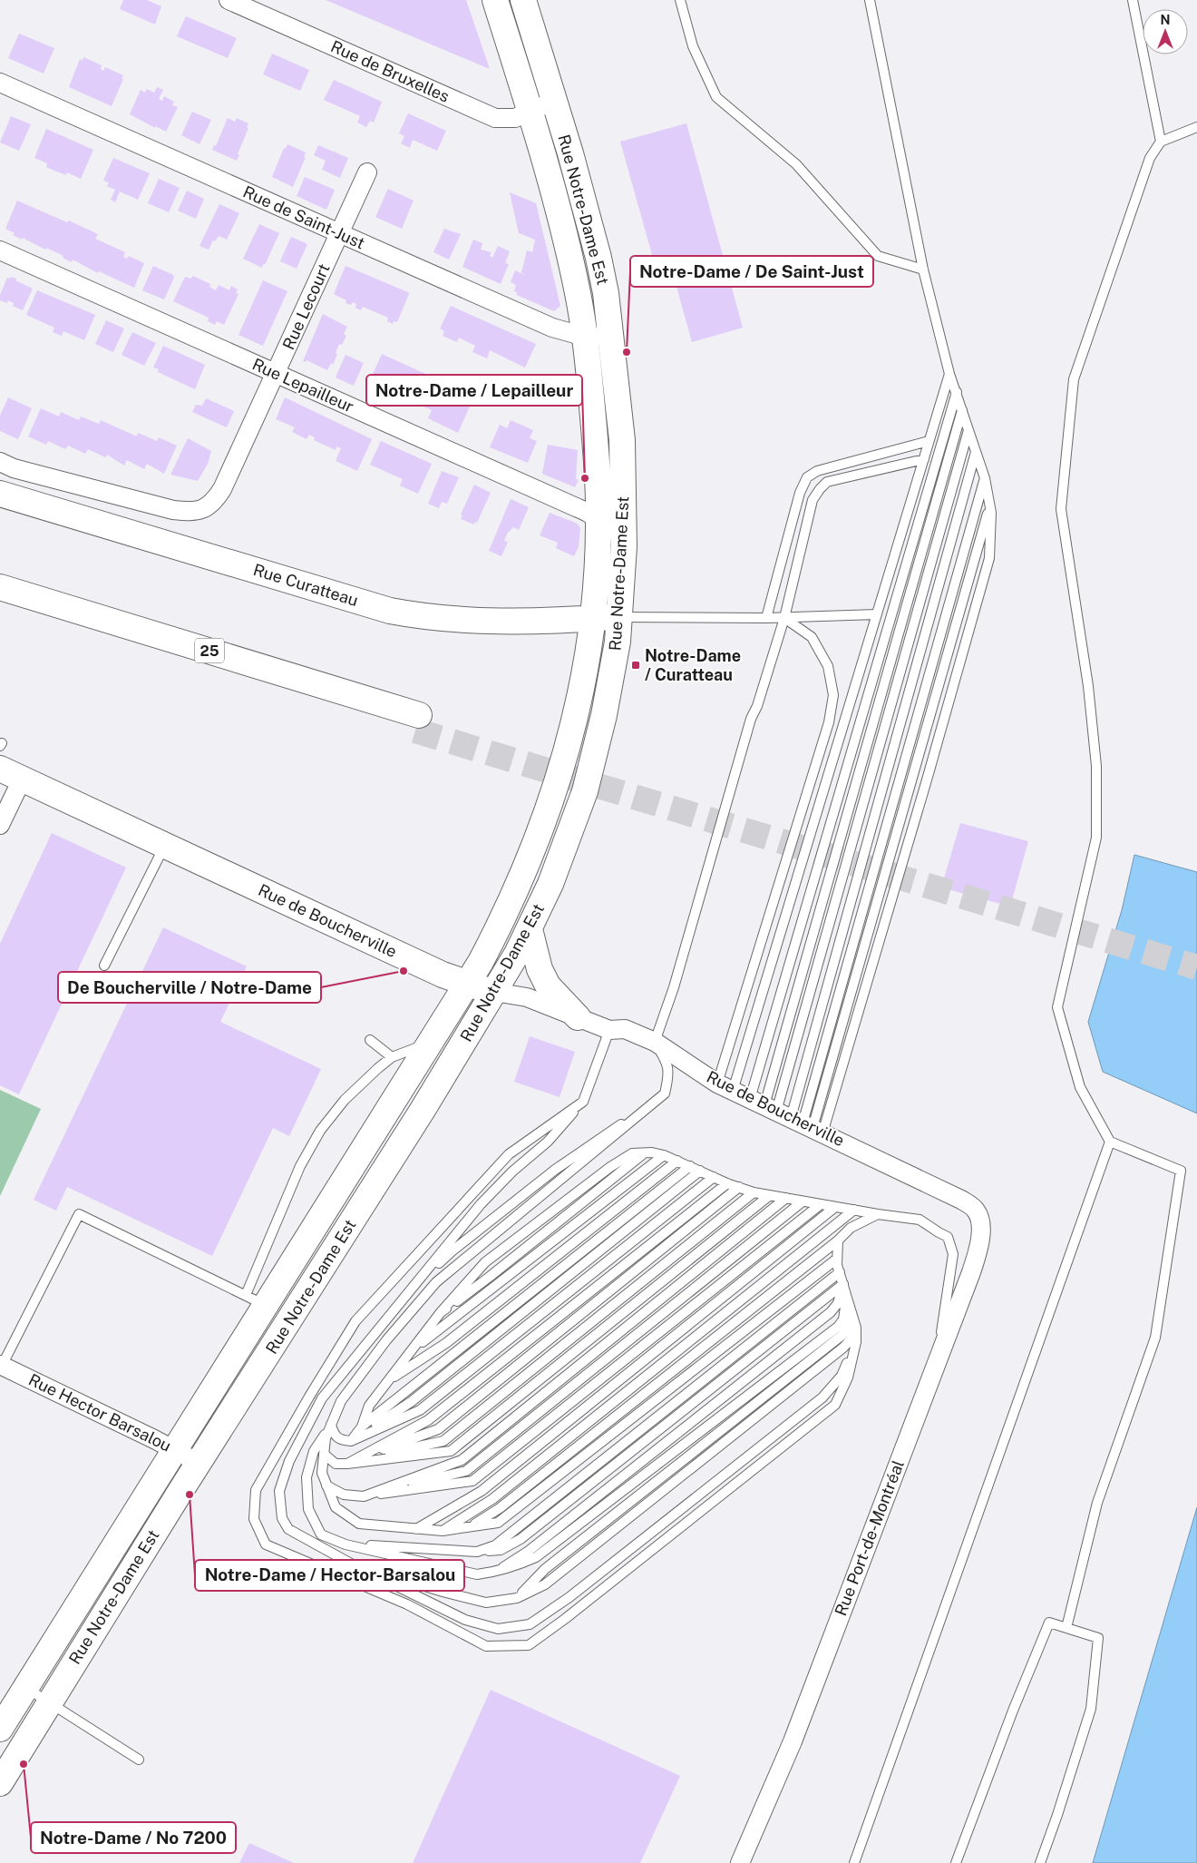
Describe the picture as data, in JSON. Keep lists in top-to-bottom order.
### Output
{
  "streets": {
    "main road": [
      "Rue Notre-Dame Est",
      "Rue Curatteau",
      "25",
      "Rue de Boucherville"
    ],
    "street": [
      "Rue de Bruxelles",
      "Rue de Saint-Just",
      "Rue Lecourt",
      "Rue Lepailleur",
      "Rue Hector Barsalou",
      "Rue Port-de-Montréal"
    ]
  },
  "crossings": [
    ["Rue de Bruxelles", "Rue Notre-Dame Est"],
    ["Rue Notre-Dame Est", "Rue de Saint-Just"],
    ["Rue Notre-Dame Est", "Rue Lepailleur"],
    ["Rue Notre-Dame Est", "Rue Curatteau"],
    ["Rue Notre-Dame Est", "Rue de Boucherville"],
    ["Rue Notre-Dame Est", "Rue Hector Barsalou"],
    ["Rue de Saint-Just", "Rue Lecourt"],
    ["Rue Lecourt", "Rue Lepailleur"],
    ["Rue de Boucherville", "Rue Port-de-Montréal"]
  ],
  "places": {
    "other": [
      "Notre-Dame / De Saint-Just",
      "Notre-Dame / Lepailleur",
      "De Boucherville / Notre-Dame",
      "Notre-Dame / Hector-Barsalou",
      "Notre-Dame / No 7200"
    ],
    "transit": ["Notre-Dame / Curatteau"]
  },
  "north": "top"
}
